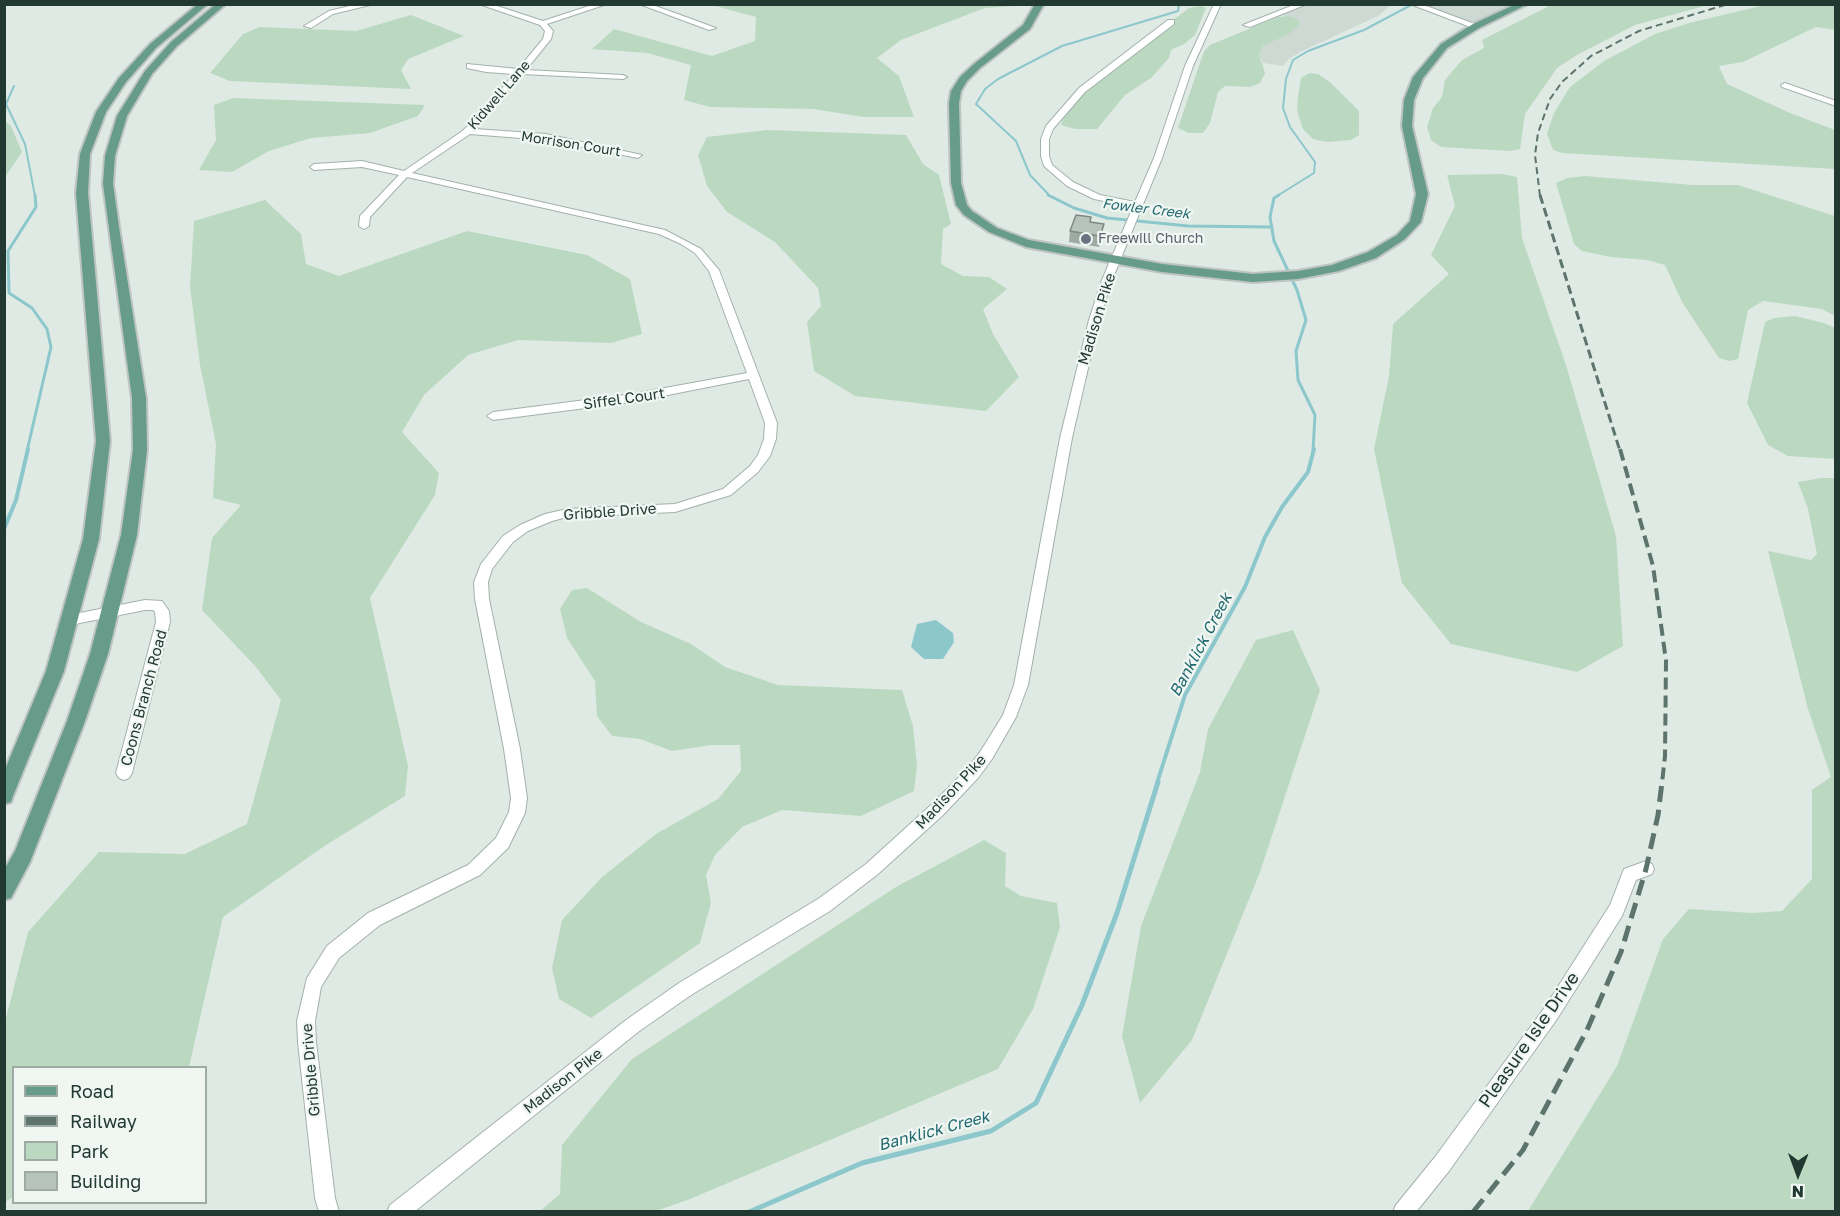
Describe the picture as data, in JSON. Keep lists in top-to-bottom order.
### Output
{
  "streets": {
    "street": [
      "Kidwell Lane",
      "Morrison Court",
      "Madison Pike",
      "Siffel Court",
      "Gribble Drive",
      "Coons Branch Road",
      "Pleasure Isle Drive"
    ]
  },
  "crossings": [
    ["Kidwell Lane", "Morrison Court"],
    ["Kidwell Lane", "Gribble Drive"],
    ["Siffel Court", "Gribble Drive"]
  ],
  "water": ["Fowler Creek", "Banklick Creek"],
  "places": ["Freewill Church"],
  "legend": [
    "Road",
    "Railway",
    "Park",
    "Building"
  ],
  "north": "bottom"
}
